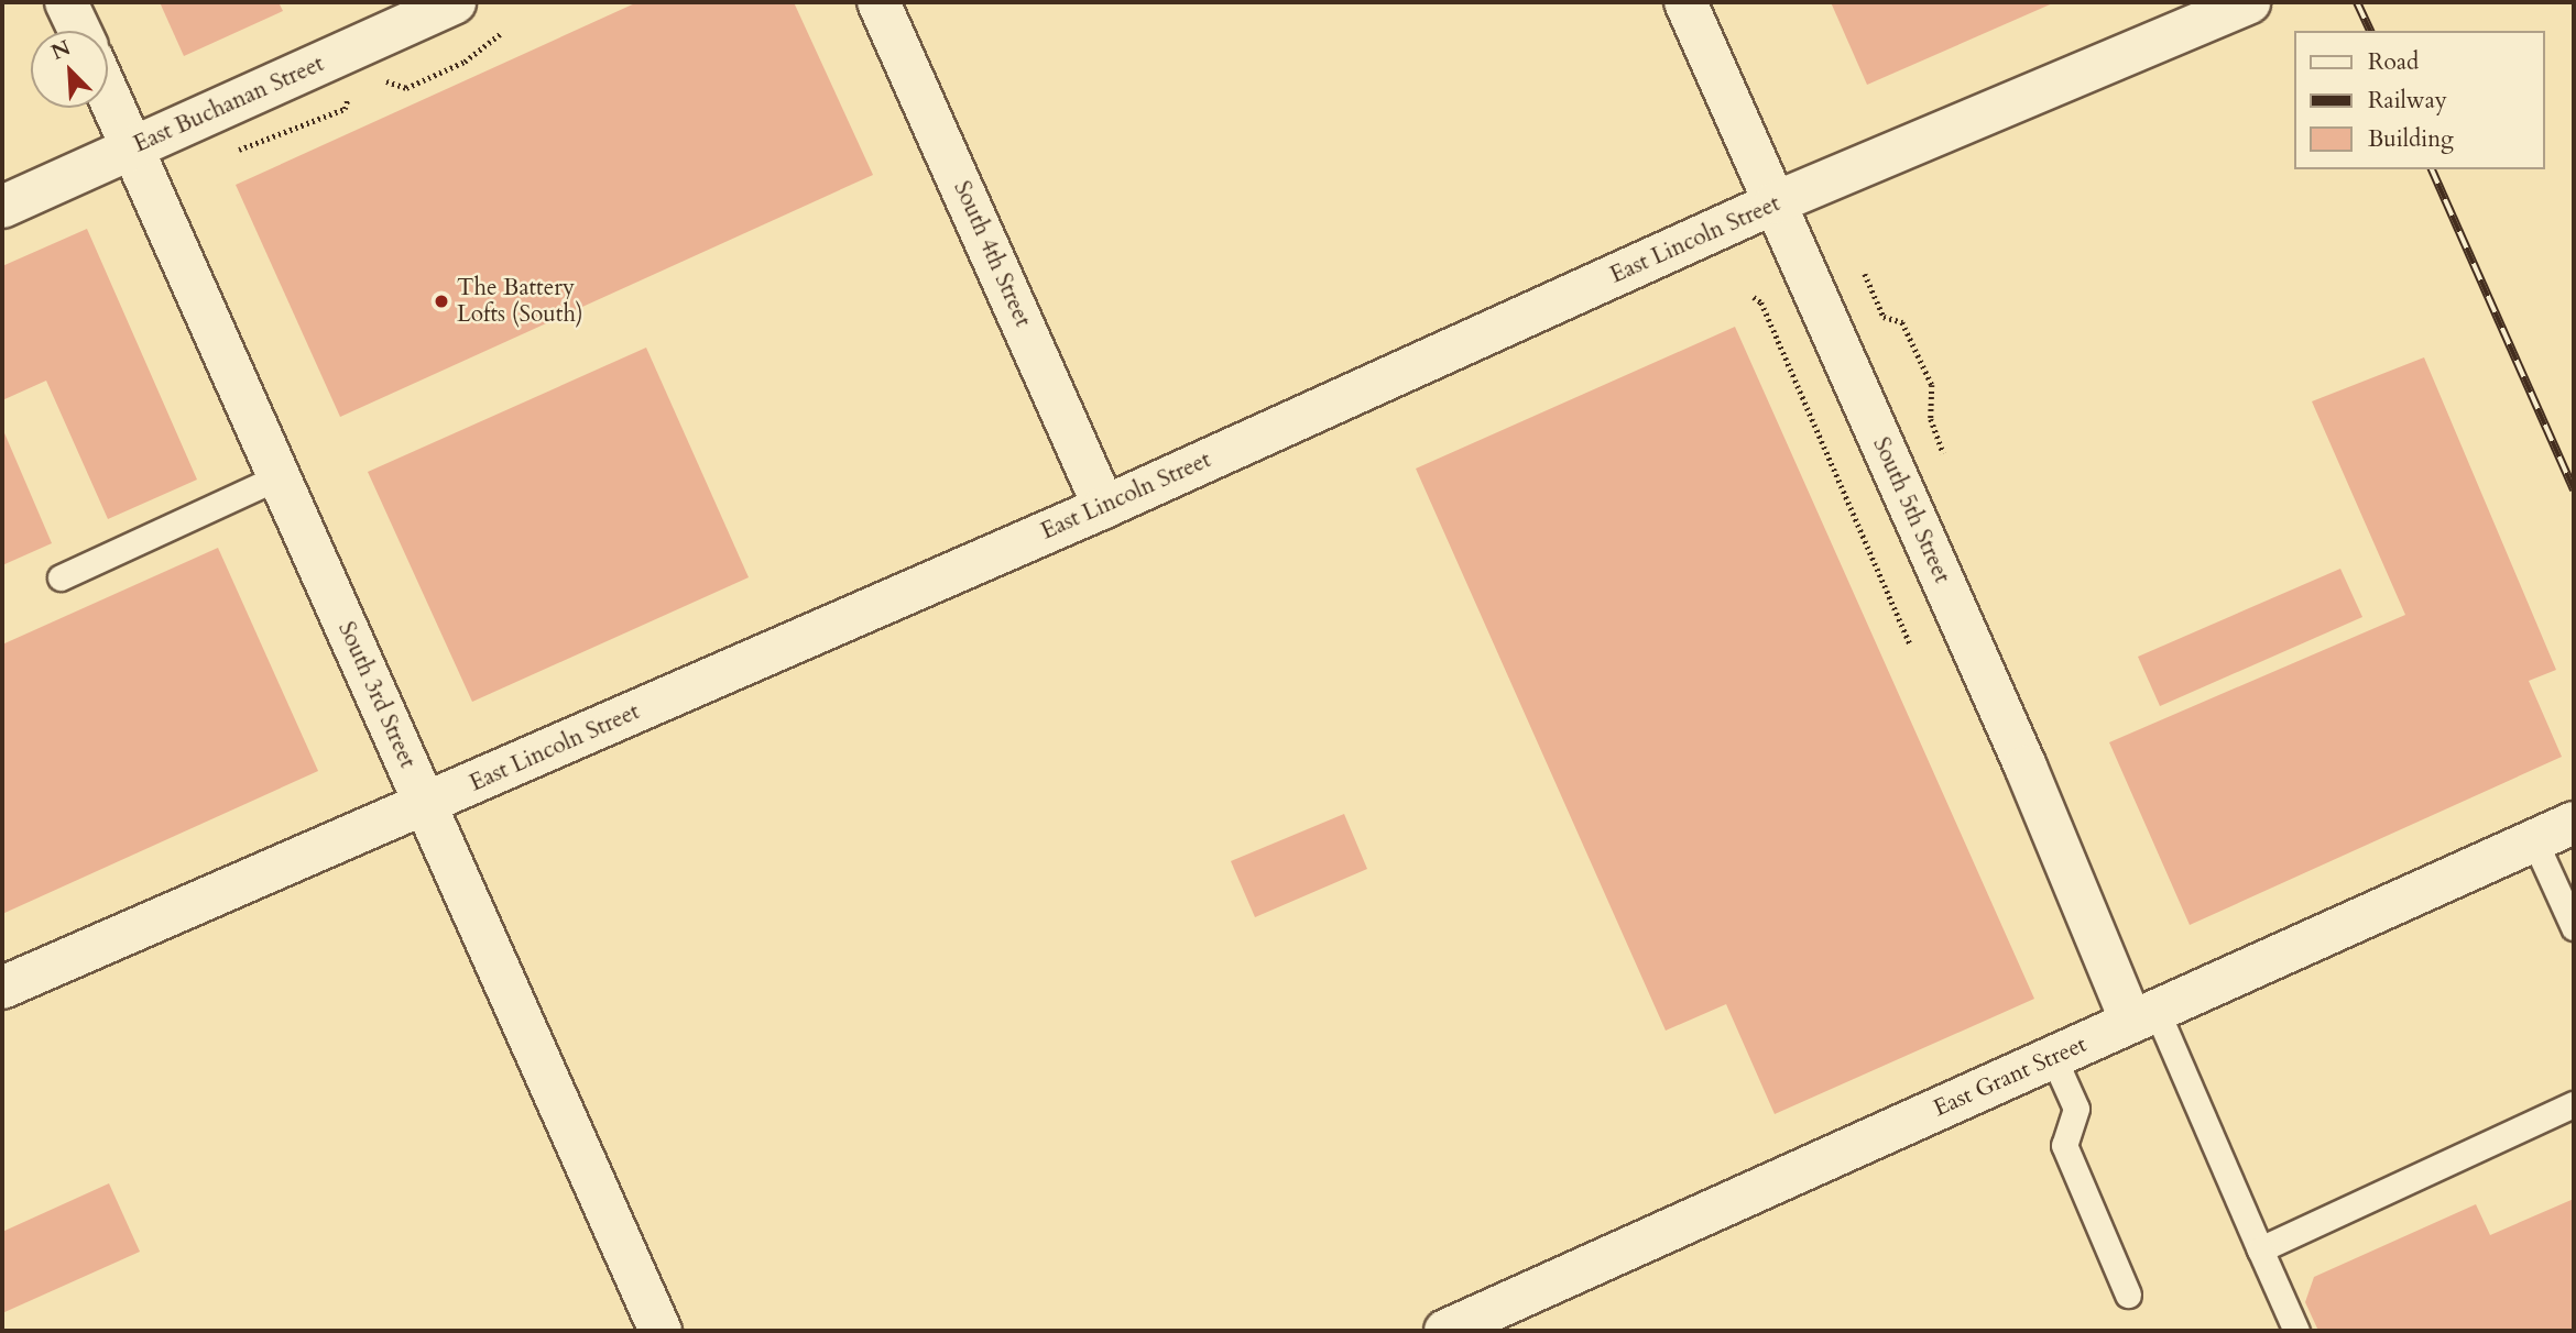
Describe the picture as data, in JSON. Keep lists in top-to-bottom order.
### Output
{
  "streets": {
    "street": [
      "East Buchanan Street",
      "East Lincoln Street",
      "South 4th Street",
      "South 5th Street",
      "South 3rd Street",
      "East Grant Street"
    ]
  },
  "crossings": [
    ["East Buchanan Street", "South 3rd Street"],
    ["East Lincoln Street", "South 4th Street"],
    ["East Lincoln Street", "South 5th Street"],
    ["East Lincoln Street", "South 3rd Street"],
    ["South 5th Street", "East Grant Street"]
  ],
  "places": ["The Battery Lofts (South)"],
  "legend": ["Road", "Railway", "Building"],
  "north": "top left"
}
